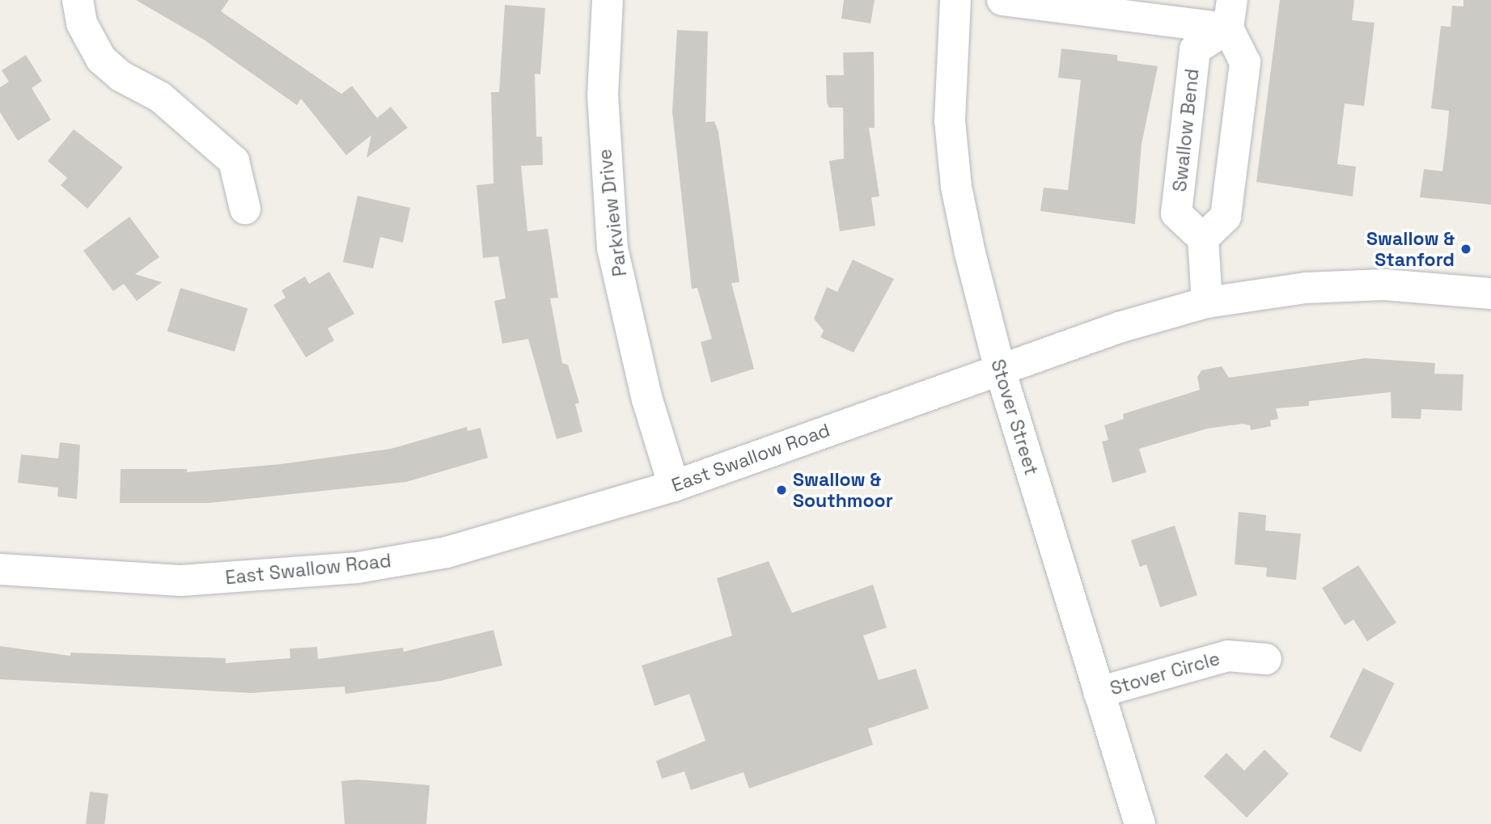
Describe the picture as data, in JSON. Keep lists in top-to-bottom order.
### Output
{
  "streets": {
    "street": [
      "Swallow Bend",
      "Parkview Drive",
      "Stover Street",
      "East Swallow Road",
      "Stover Circle"
    ]
  },
  "crossings": [
    ["Parkview Drive", "East Swallow Road"],
    ["Stover Street", "East Swallow Road"],
    ["Stover Street", "Stover Circle"]
  ],
  "places": ["Swallow & Stanford", "Swallow & Southmoor"]
}
